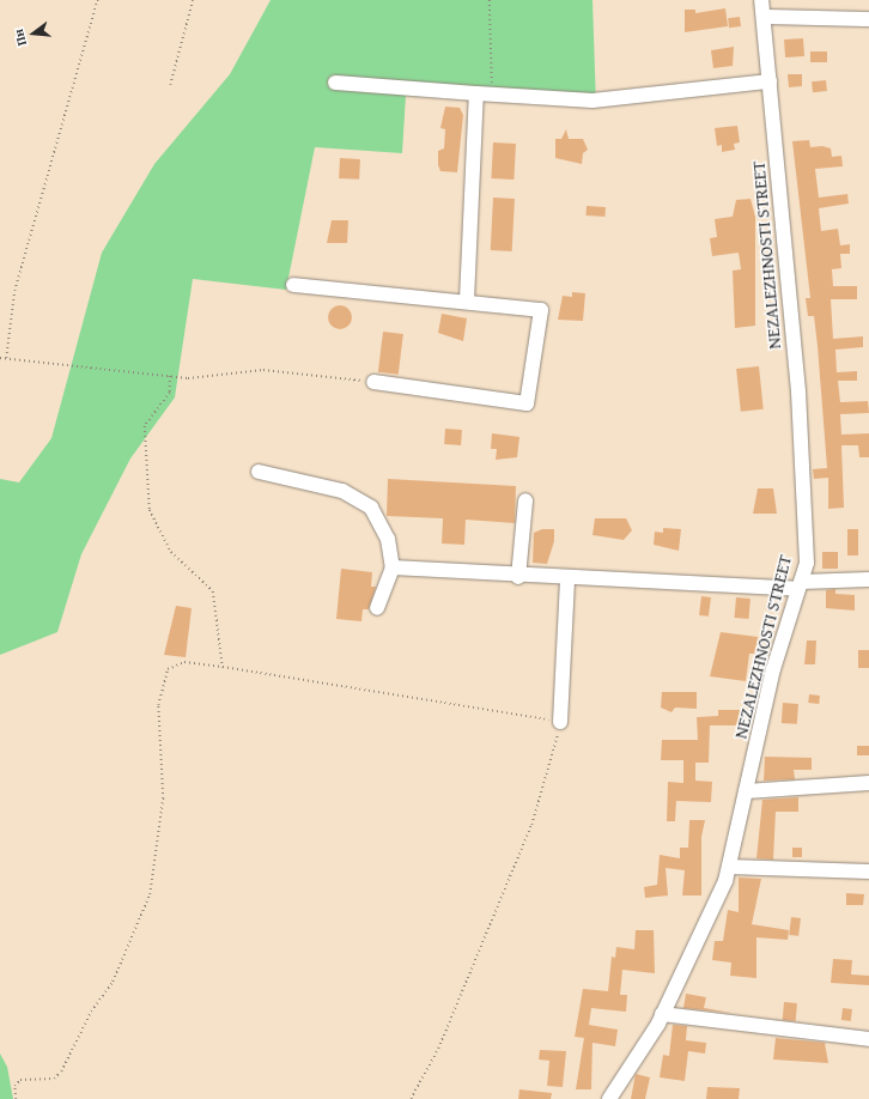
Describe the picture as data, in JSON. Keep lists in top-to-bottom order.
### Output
{
  "streets": {
    "street": ["NEZALEZHNOSTI STREET"]
  },
  "north": "left"
}
